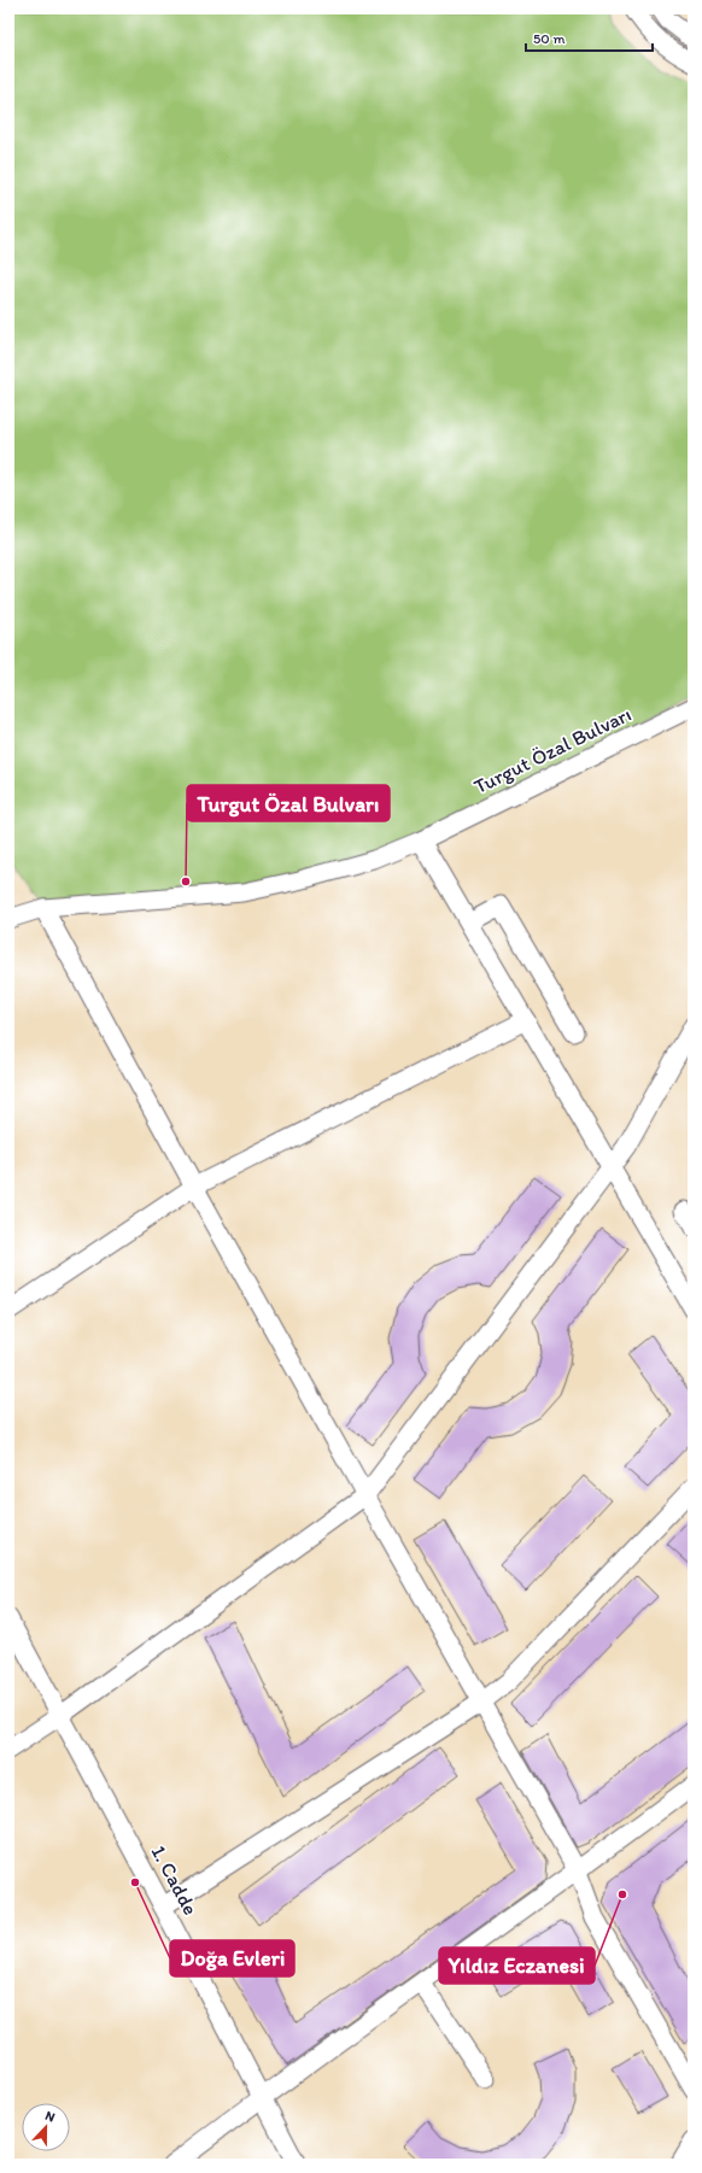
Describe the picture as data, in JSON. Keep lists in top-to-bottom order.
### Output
{
  "streets": {
    "street": ["Turgut Özal Bulvarı", "1. Cadde"]
  },
  "places": ["Turgut Özal Bulvarı", "Doğa Evleri", "Yıldız Eczanesi"],
  "scale_bar": "50 m",
  "north": "top"
}
